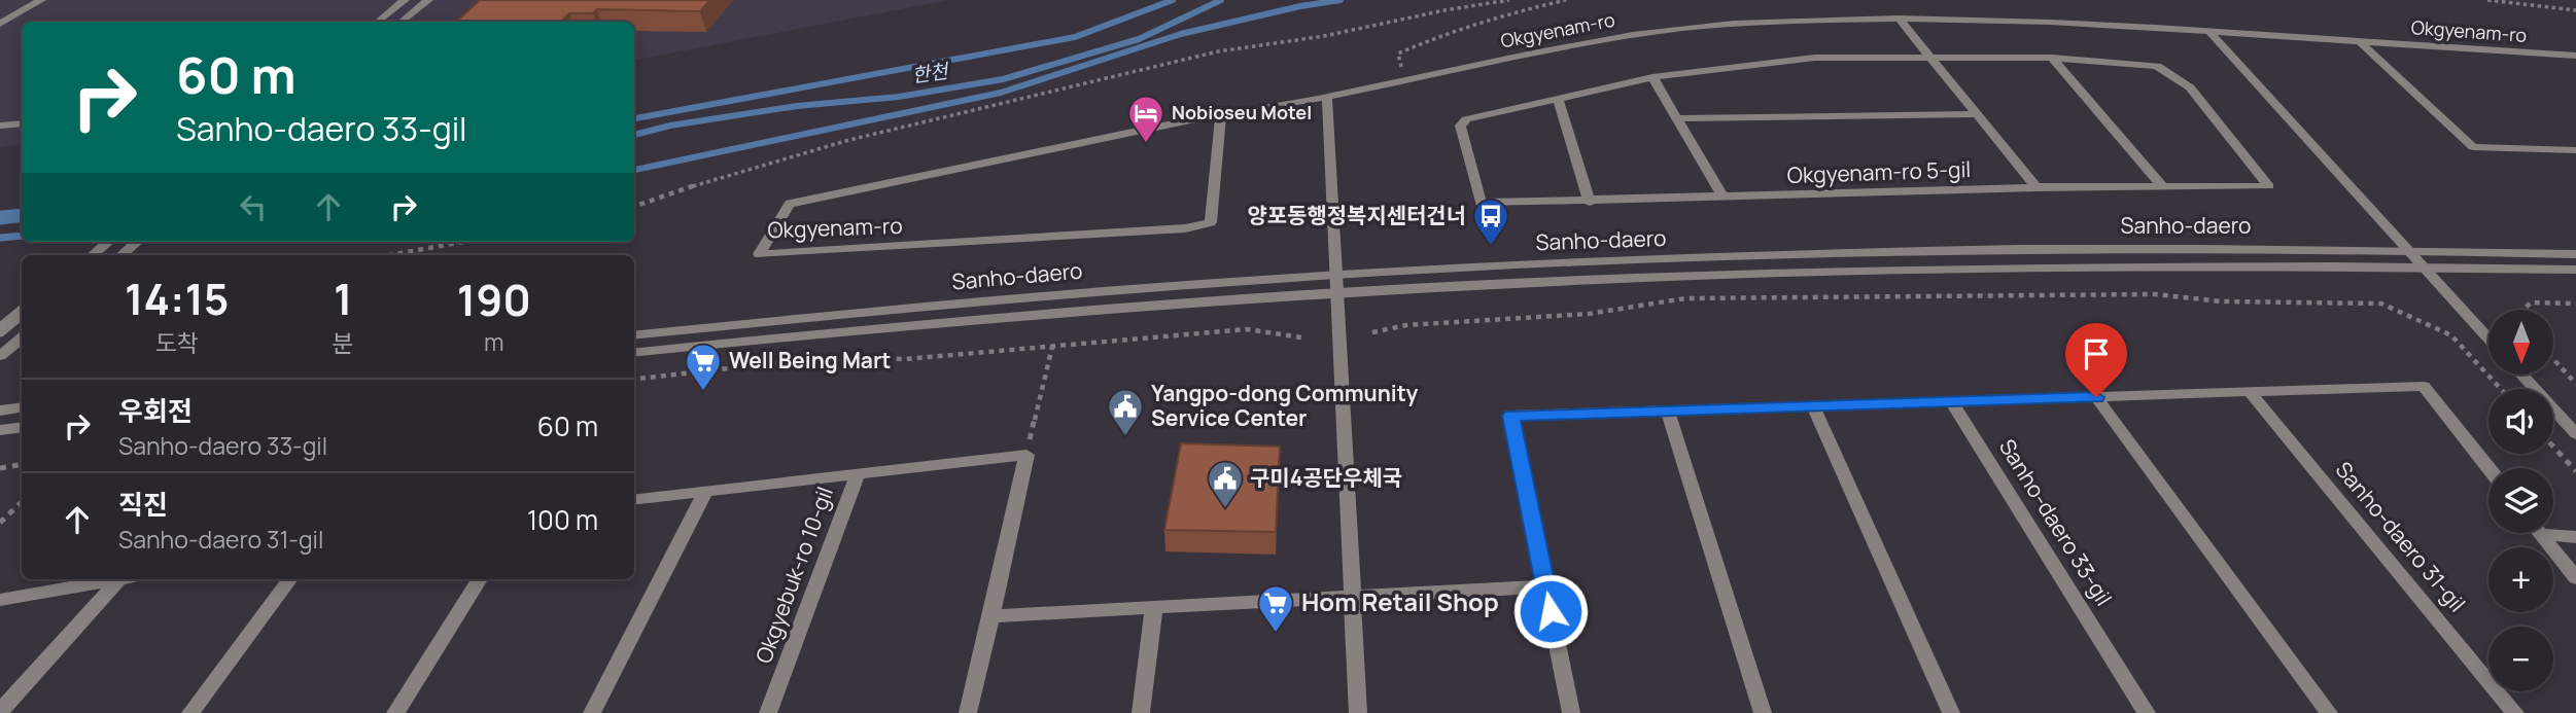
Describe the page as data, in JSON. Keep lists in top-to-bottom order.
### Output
{
  "streets": {
    "street": [
      "Okgyenam-ro",
      "Okgyenam-ro 5-gil",
      "Sanho-daero",
      "Sanho-daero 33-gil",
      "Sanho-daero 31-gil",
      "Okgyebuk-ro 10-gil"
    ]
  },
  "crossings": [
    ["Okgyenam-ro", "Okgyenam-ro 5-gil"]
  ],
  "water": ["한천"],
  "places": {
    "hotel": ["Nobioseu Motel"],
    "bus stop": ["양포동행정복지센터건너"],
    "supermarket": ["Well Being Mart", "Hom Retail Shop"],
    "public building": ["Yangpo-dong Community Service Center", "구미4공단우체국"]
  },
  "north": "bottom",
  "page": {
    "turn": ["60 m", "Sanho-daero 33-gil"],
    "eta": [
      "14:15",
      "도착",
      "1",
      "분",
      "190",
      "m"
    ],
    "map_buttons": ["+", "−"],
    "list": [
      {
        "name": "우회전",
        "note": "Sanho-daero 33-gil",
        "value": "60 m"
      },
      {
        "name": "직진",
        "note": "Sanho-daero 31-gil",
        "value": "100 m"
      }
    ]
  }
}
